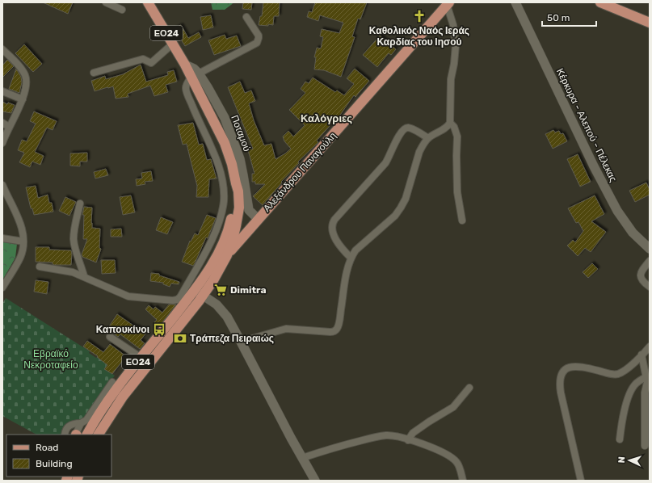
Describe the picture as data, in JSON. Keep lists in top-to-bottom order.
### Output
{
  "streets": {
    "main road": ["ΕΟ24", "Αλεξάνδρου Παναγούλη"],
    "street": ["Κέρκυρα - Αλεπού - Πέλεκας", "Ποταμού"]
  },
  "crossings": [
    ["ΕΟ24", "Ποταμού"],
    ["ΕΟ24", "Αλεξάνδρου Παναγούλη"],
    ["Ποταμού", "Αλεξάνδρου Παναγούλη"]
  ],
  "districts": ["Καλόγριες"],
  "parks": ["Εβραϊκό Νεκροταφείο"],
  "places": {
    "church": ["Καθολικός Ναός Ιεράς Καρδίας του Ιησού"],
    "supermarket": ["Dimitra"],
    "bus stop": ["Καπουκίνοι"],
    "bank": ["Τράπεζα Πειραιώς"]
  },
  "legend": ["Road", "Building"],
  "scale_bar": "50 m",
  "north": "left"
}
